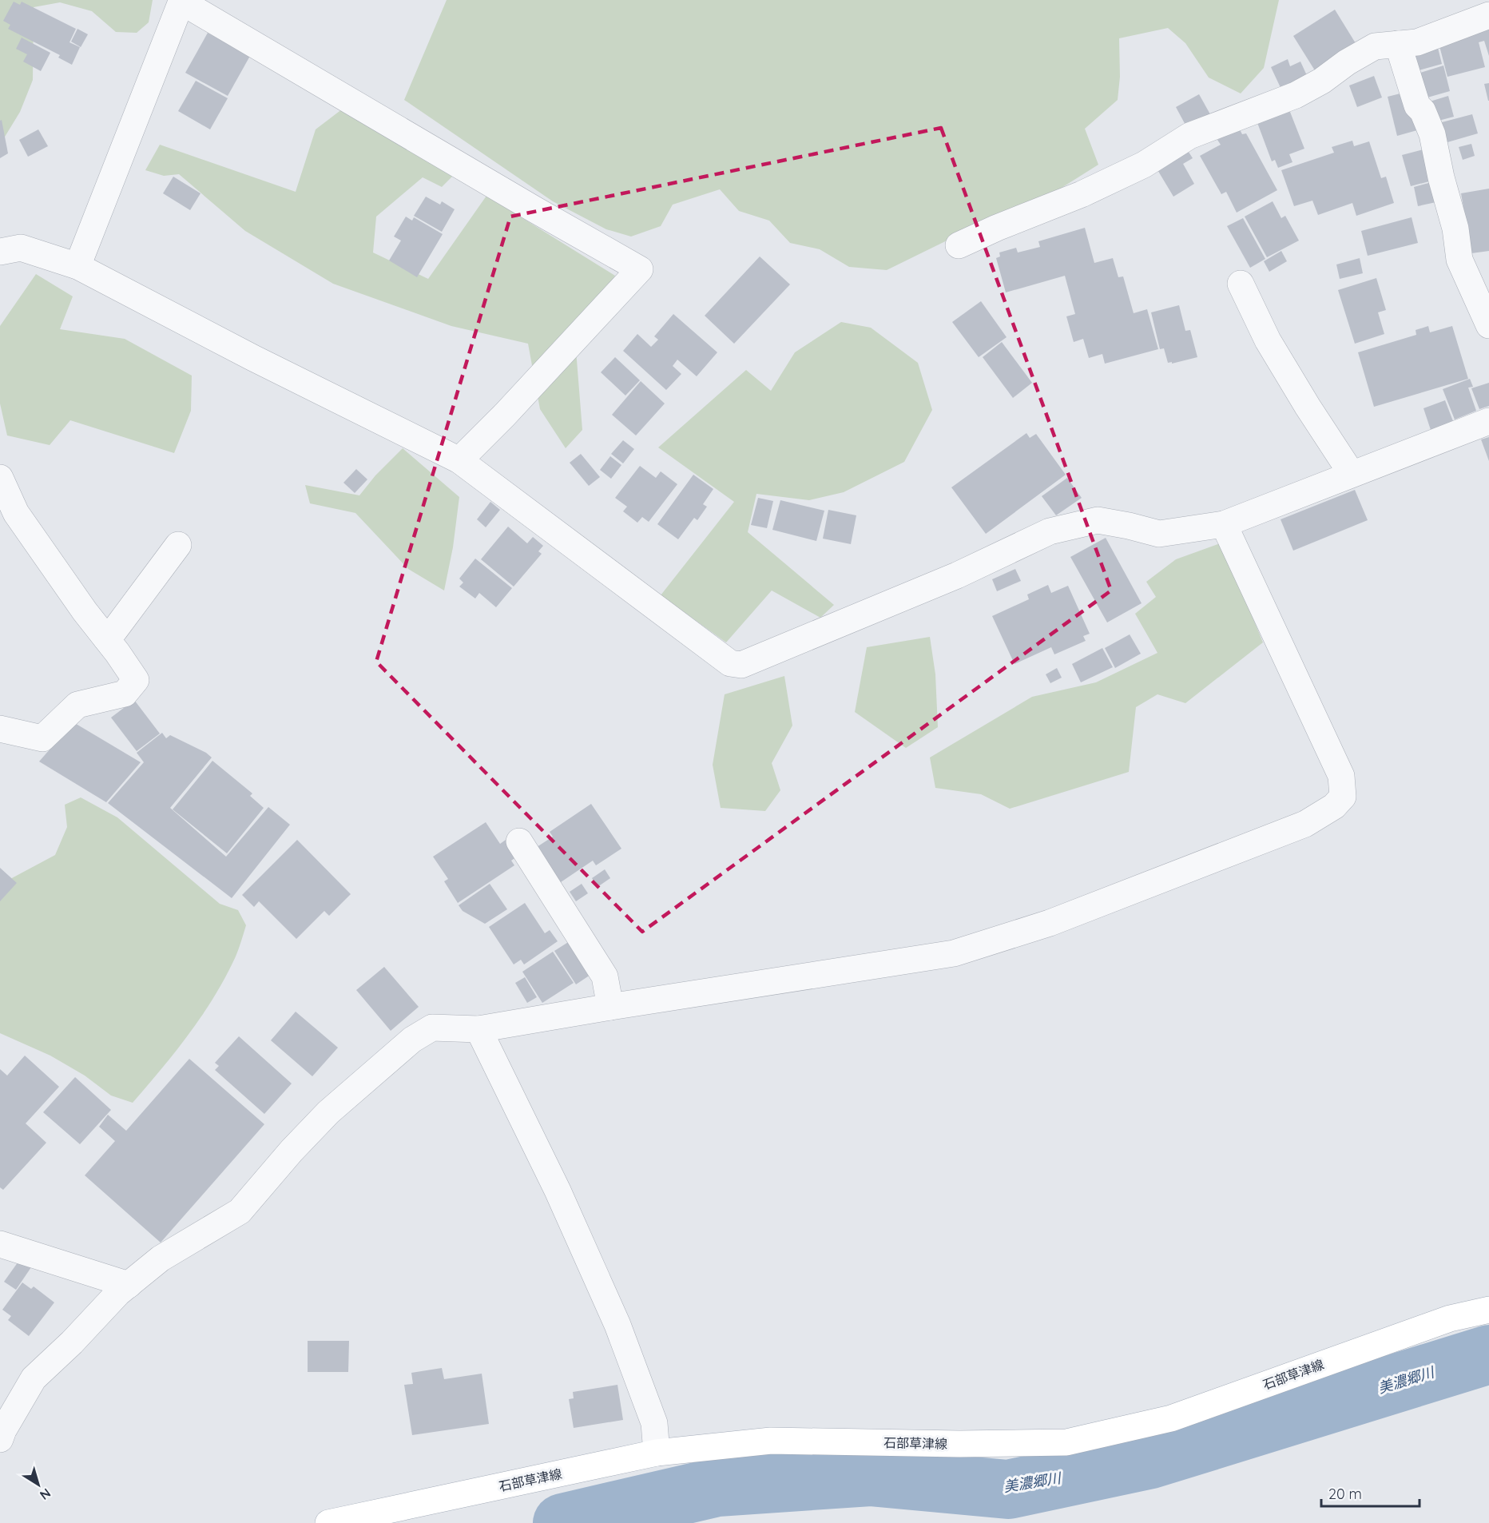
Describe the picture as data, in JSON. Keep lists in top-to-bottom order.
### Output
{
  "streets": {
    "main road": ["石部草津線"]
  },
  "water": ["美濃郷川"],
  "scale_bar": "20 m",
  "north": "bottom right"
}
